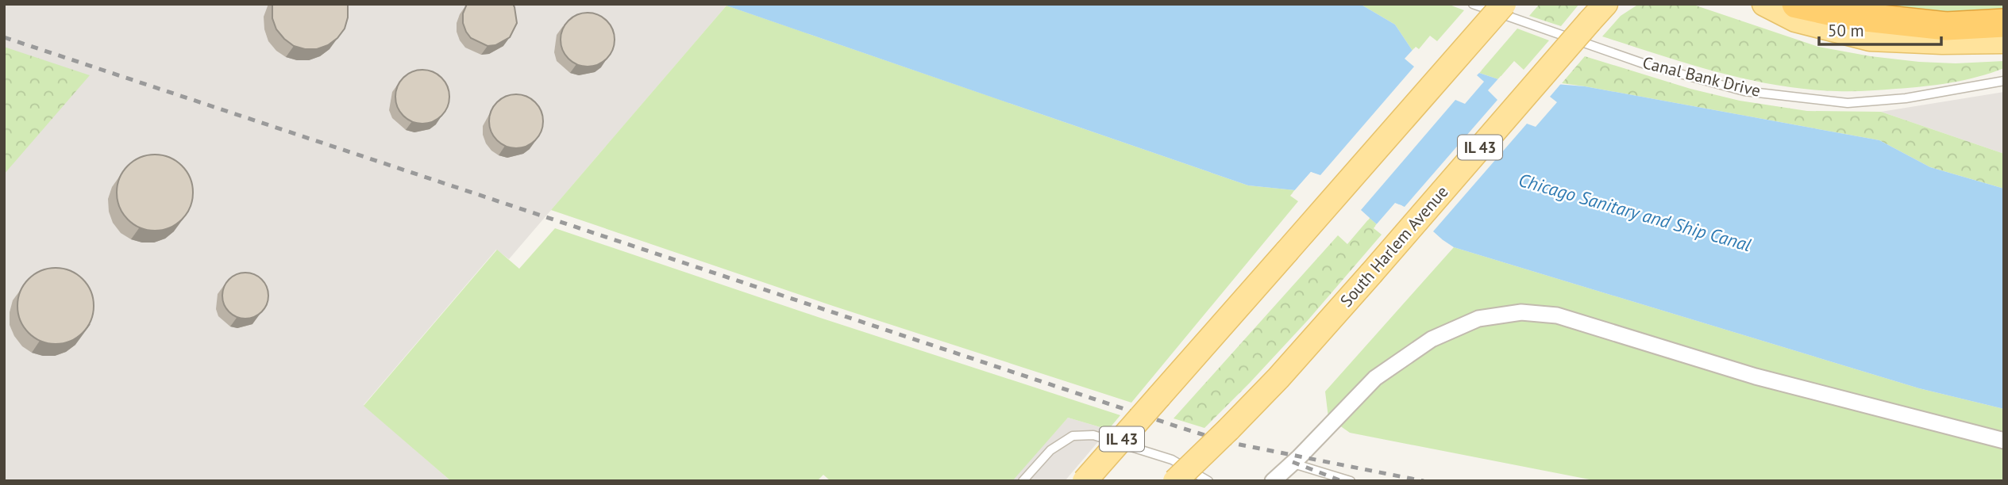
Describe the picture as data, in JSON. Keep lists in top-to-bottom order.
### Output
{
  "streets": {
    "main road": ["IL 43", "South Harlem Avenue"],
    "lane": ["Canal Bank Drive"]
  },
  "water": ["Chicago Sanitary and Ship Canal"],
  "scale_bar": "50 m"
}
